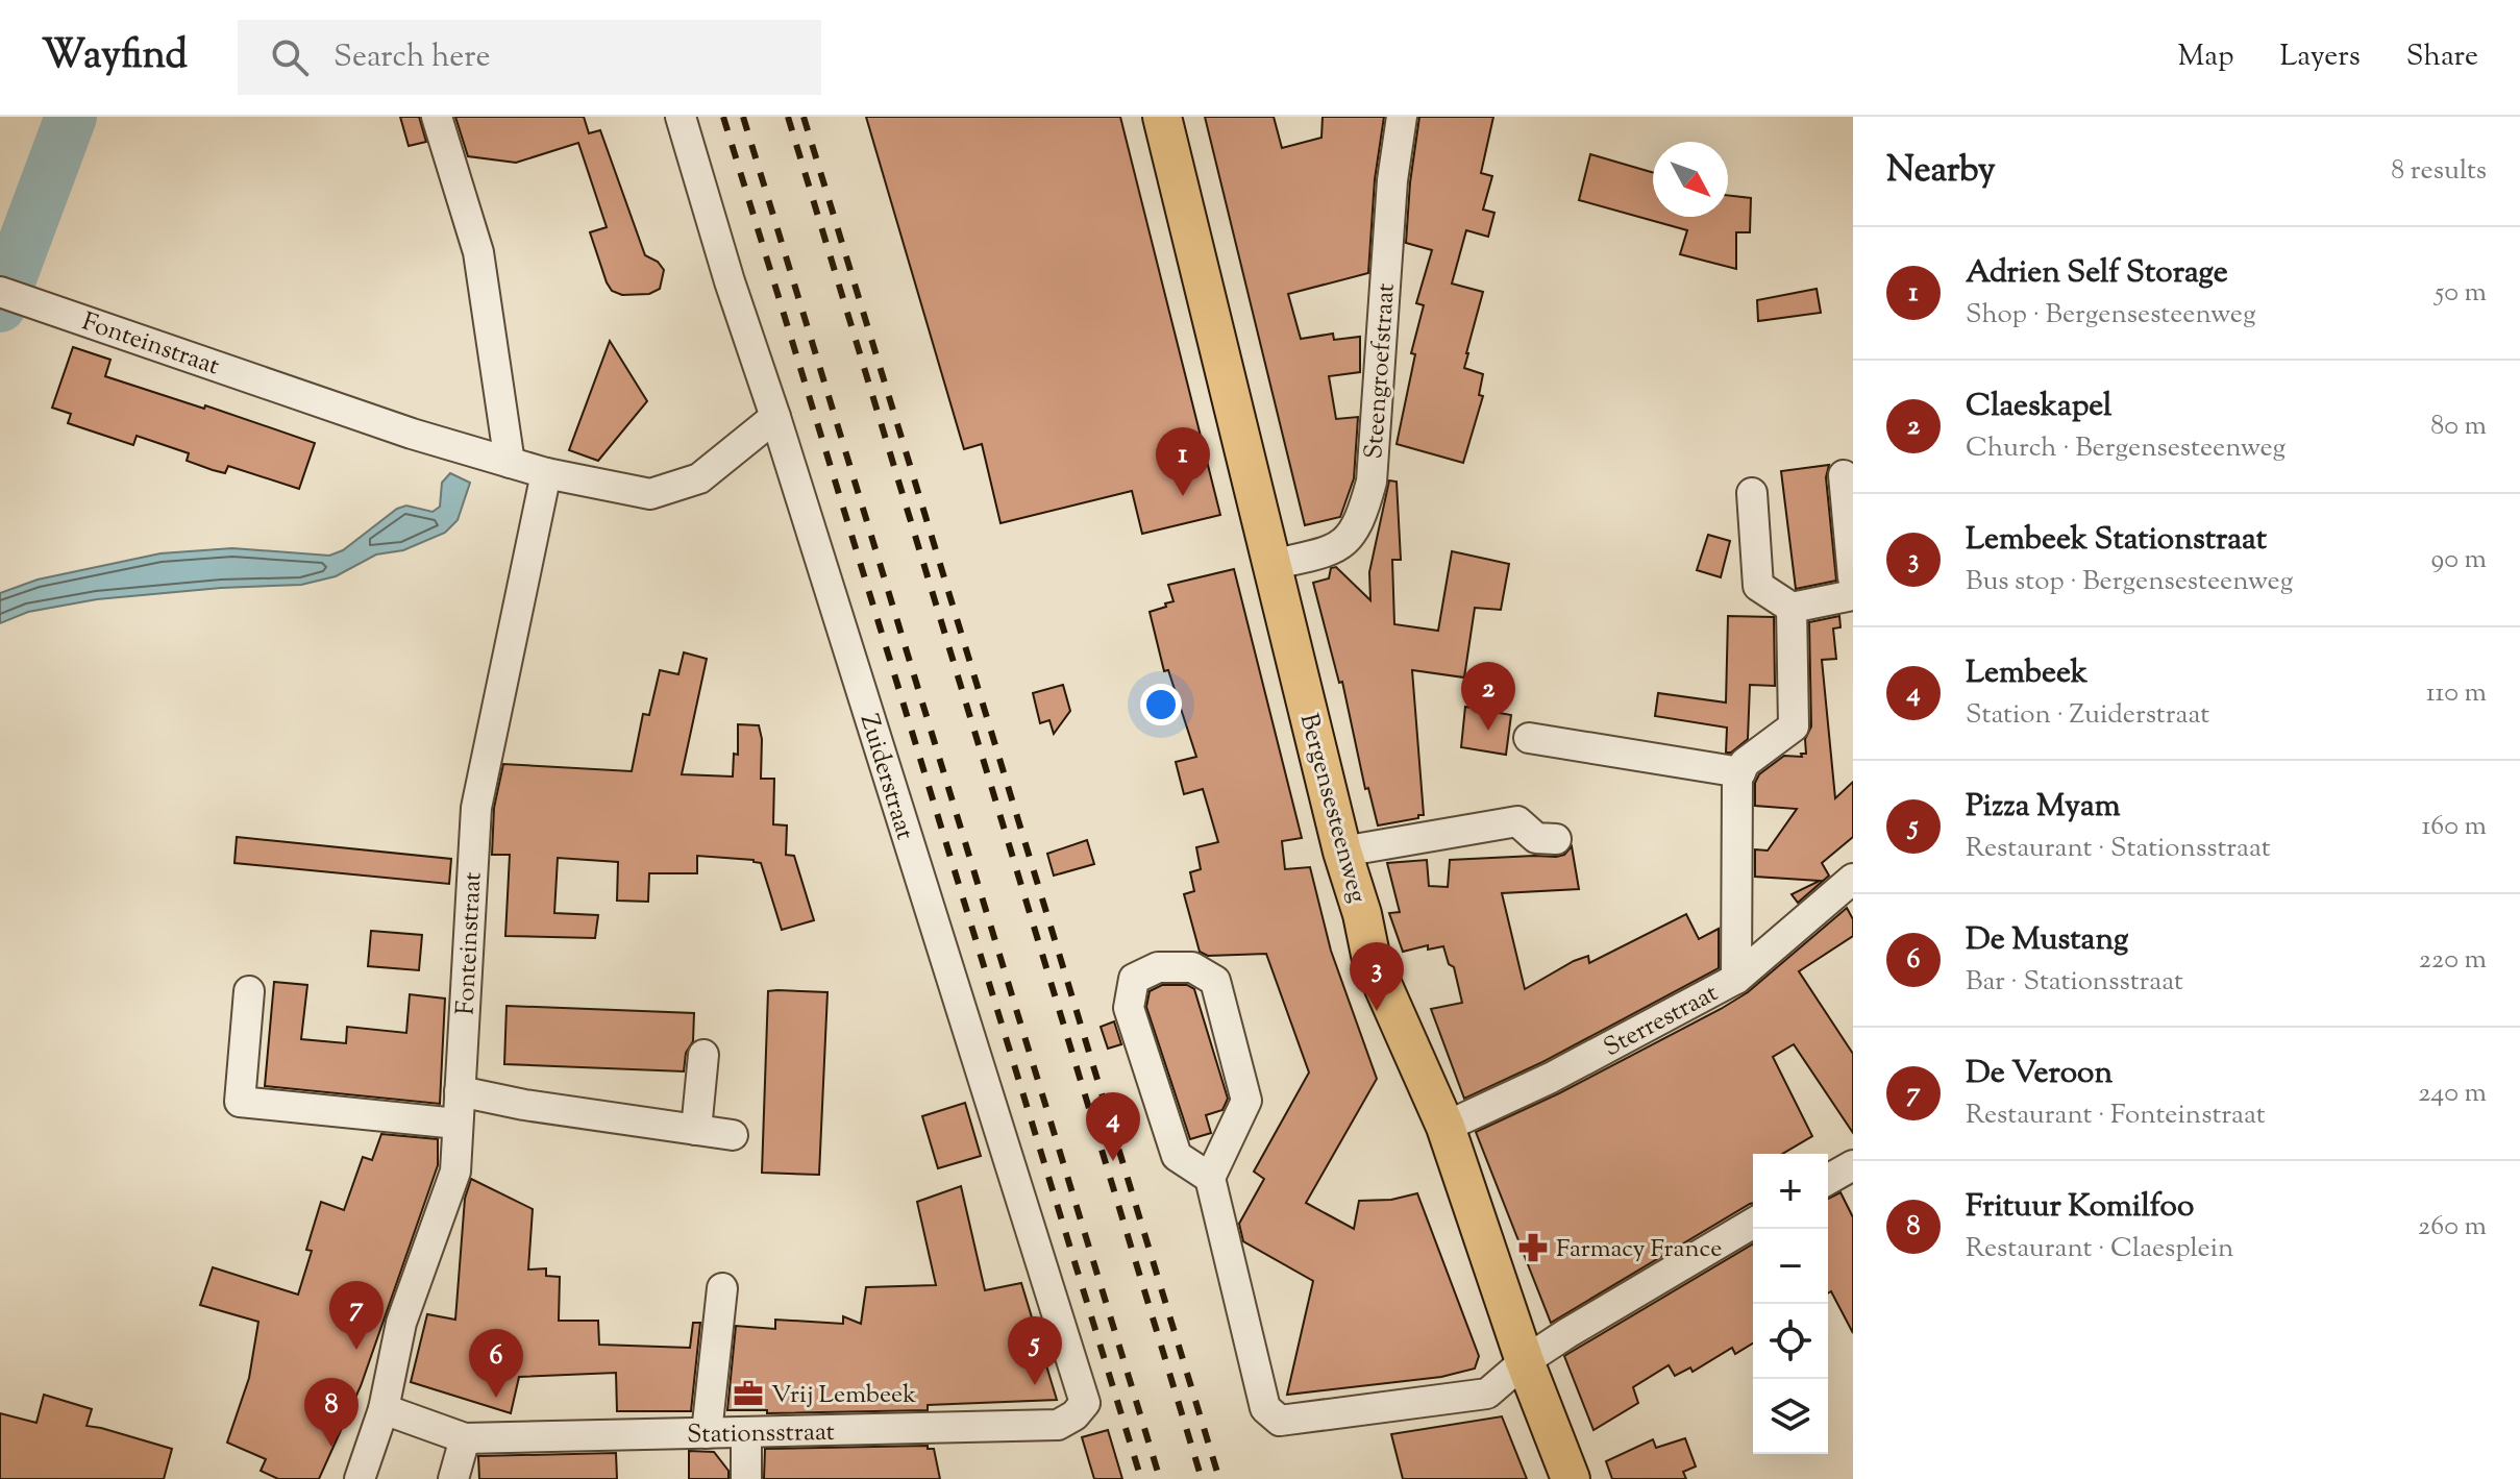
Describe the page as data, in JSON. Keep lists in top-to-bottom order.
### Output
{
  "streets": {
    "main road": ["Bergensesteenweg"],
    "street": [
      "Fonteinstraat",
      "Steengroefstraat",
      "Zuiderstraat",
      "Sterrestraat",
      "Stationsstraat"
    ]
  },
  "crossings": [
    ["Fonteinstraat", "Zuiderstraat"],
    ["Steengroefstraat", "Bergensesteenweg"],
    ["Zuiderstraat", "Stationsstraat"],
    ["Bergensesteenweg", "Sterrestraat"]
  ],
  "places": {
    "pharmacy": ["Farmacy France"],
    "office": ["Vrij Lembeek"]
  },
  "north": "bottom right",
  "page": {
    "header": "Wayfind",
    "search": "Search here",
    "nav": ["Map", "Layers", "Share"],
    "heading": ["Nearby", "8 results"],
    "list": [
      {
        "mark": "1",
        "name": "Adrien Self Storage",
        "note": "Shop · Bergensesteenweg",
        "value": "50 m"
      },
      {
        "mark": "2",
        "name": "Claeskapel",
        "note": "Church · Bergensesteenweg",
        "value": "80 m"
      },
      {
        "mark": "3",
        "name": "Lembeek Stationstraat",
        "note": "Bus stop · Bergensesteenweg",
        "value": "90 m"
      },
      {
        "mark": "4",
        "name": "Lembeek",
        "note": "Station · Zuiderstraat",
        "value": "110 m"
      },
      {
        "mark": "5",
        "name": "Pizza Myam",
        "note": "Restaurant · Stationsstraat",
        "value": "160 m"
      },
      {
        "mark": "6",
        "name": "De Mustang",
        "note": "Bar · Stationsstraat",
        "value": "220 m"
      },
      {
        "mark": "7",
        "name": "De Veroon",
        "note": "Restaurant · Fonteinstraat",
        "value": "240 m"
      },
      {
        "mark": "8",
        "name": "Frituur Komilfoo",
        "note": "Restaurant · Claesplein",
        "value": "260 m"
      }
    ],
    "pins": [
      "1",
      "2",
      "3",
      "4",
      "7",
      "5",
      "6",
      "8"
    ],
    "map_buttons": ["+", "−"]
  }
}
